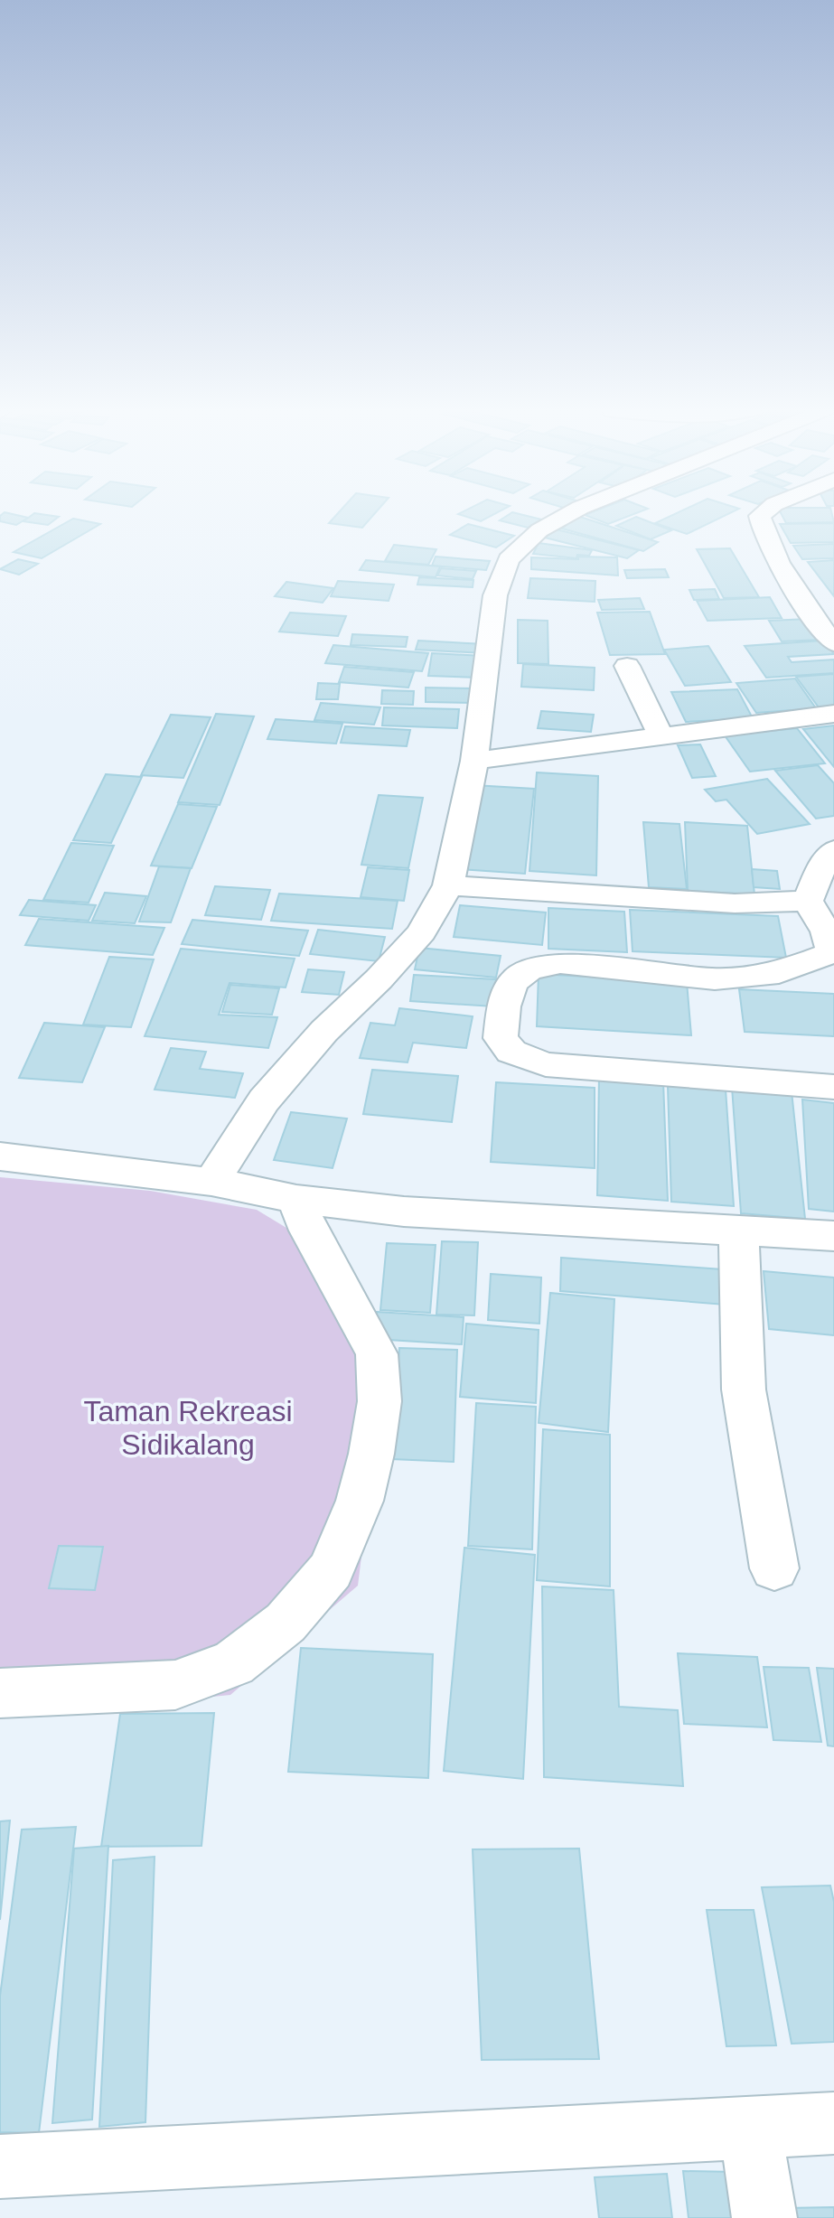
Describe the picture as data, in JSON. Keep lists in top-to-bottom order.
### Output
{
  "parks": ["Taman Rekreasi Sidikalang"]
}
